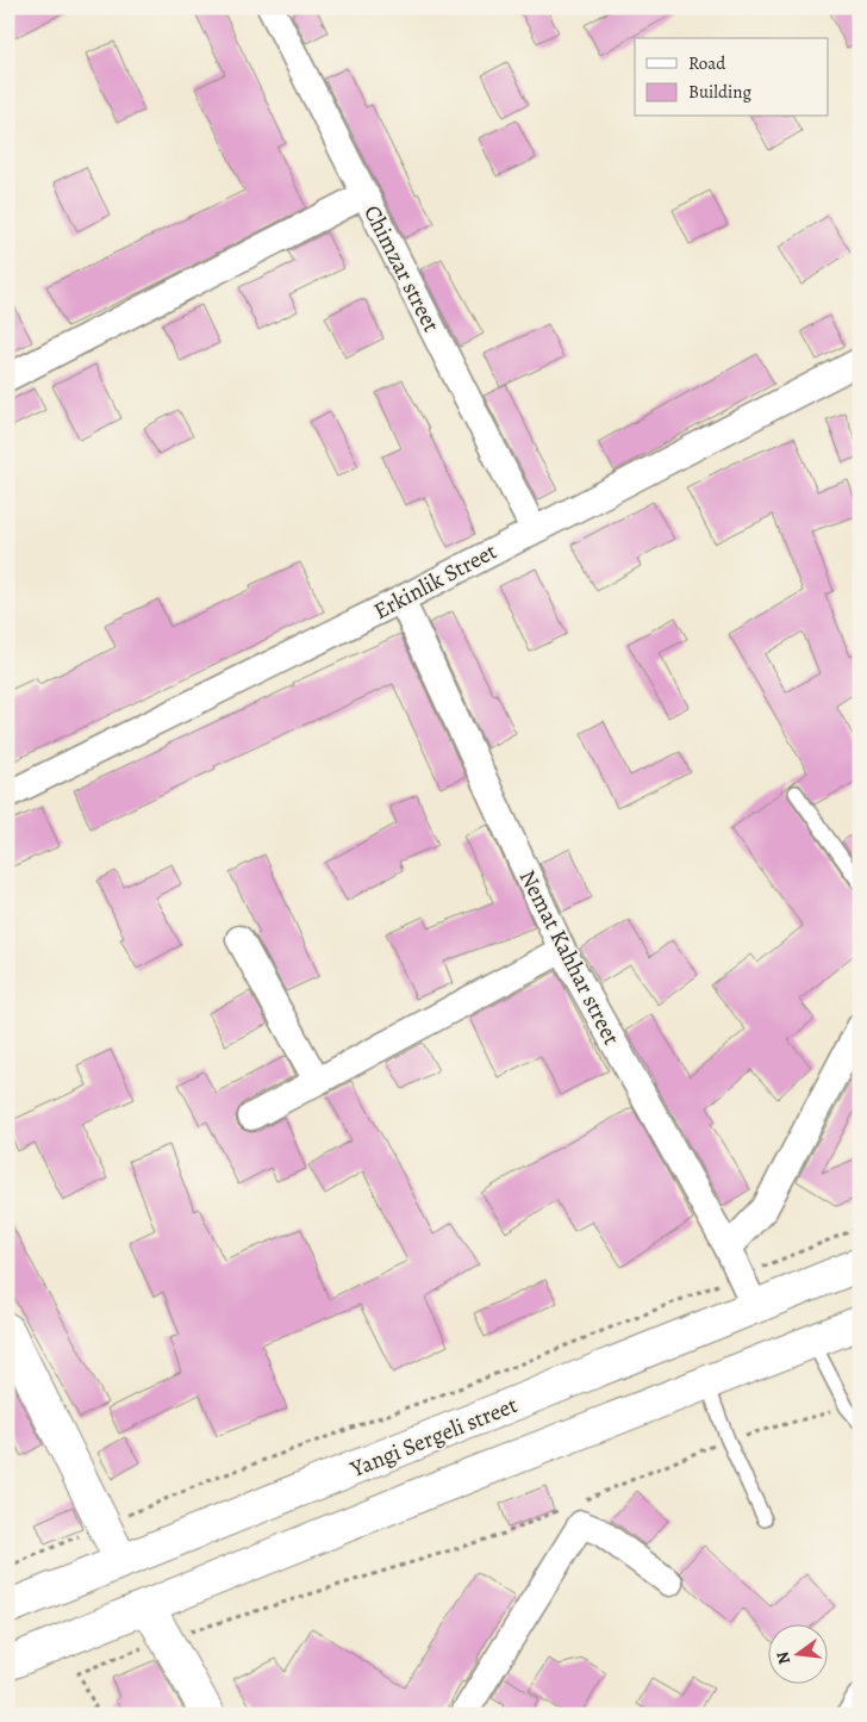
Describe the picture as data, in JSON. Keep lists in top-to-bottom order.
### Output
{
  "streets": {
    "main road": ["Yangi Sergeli street"],
    "street": ["Chimzar street", "Erkinlik Street", "Nemat Kahhar street"]
  },
  "crossings": [
    ["Chimzar street", "Erkinlik Street"],
    ["Erkinlik Street", "Nemat Kahhar street"],
    ["Nemat Kahhar street", "Yangi Sergeli street"]
  ],
  "legend": ["Road", "Building"],
  "north": "left"
}
